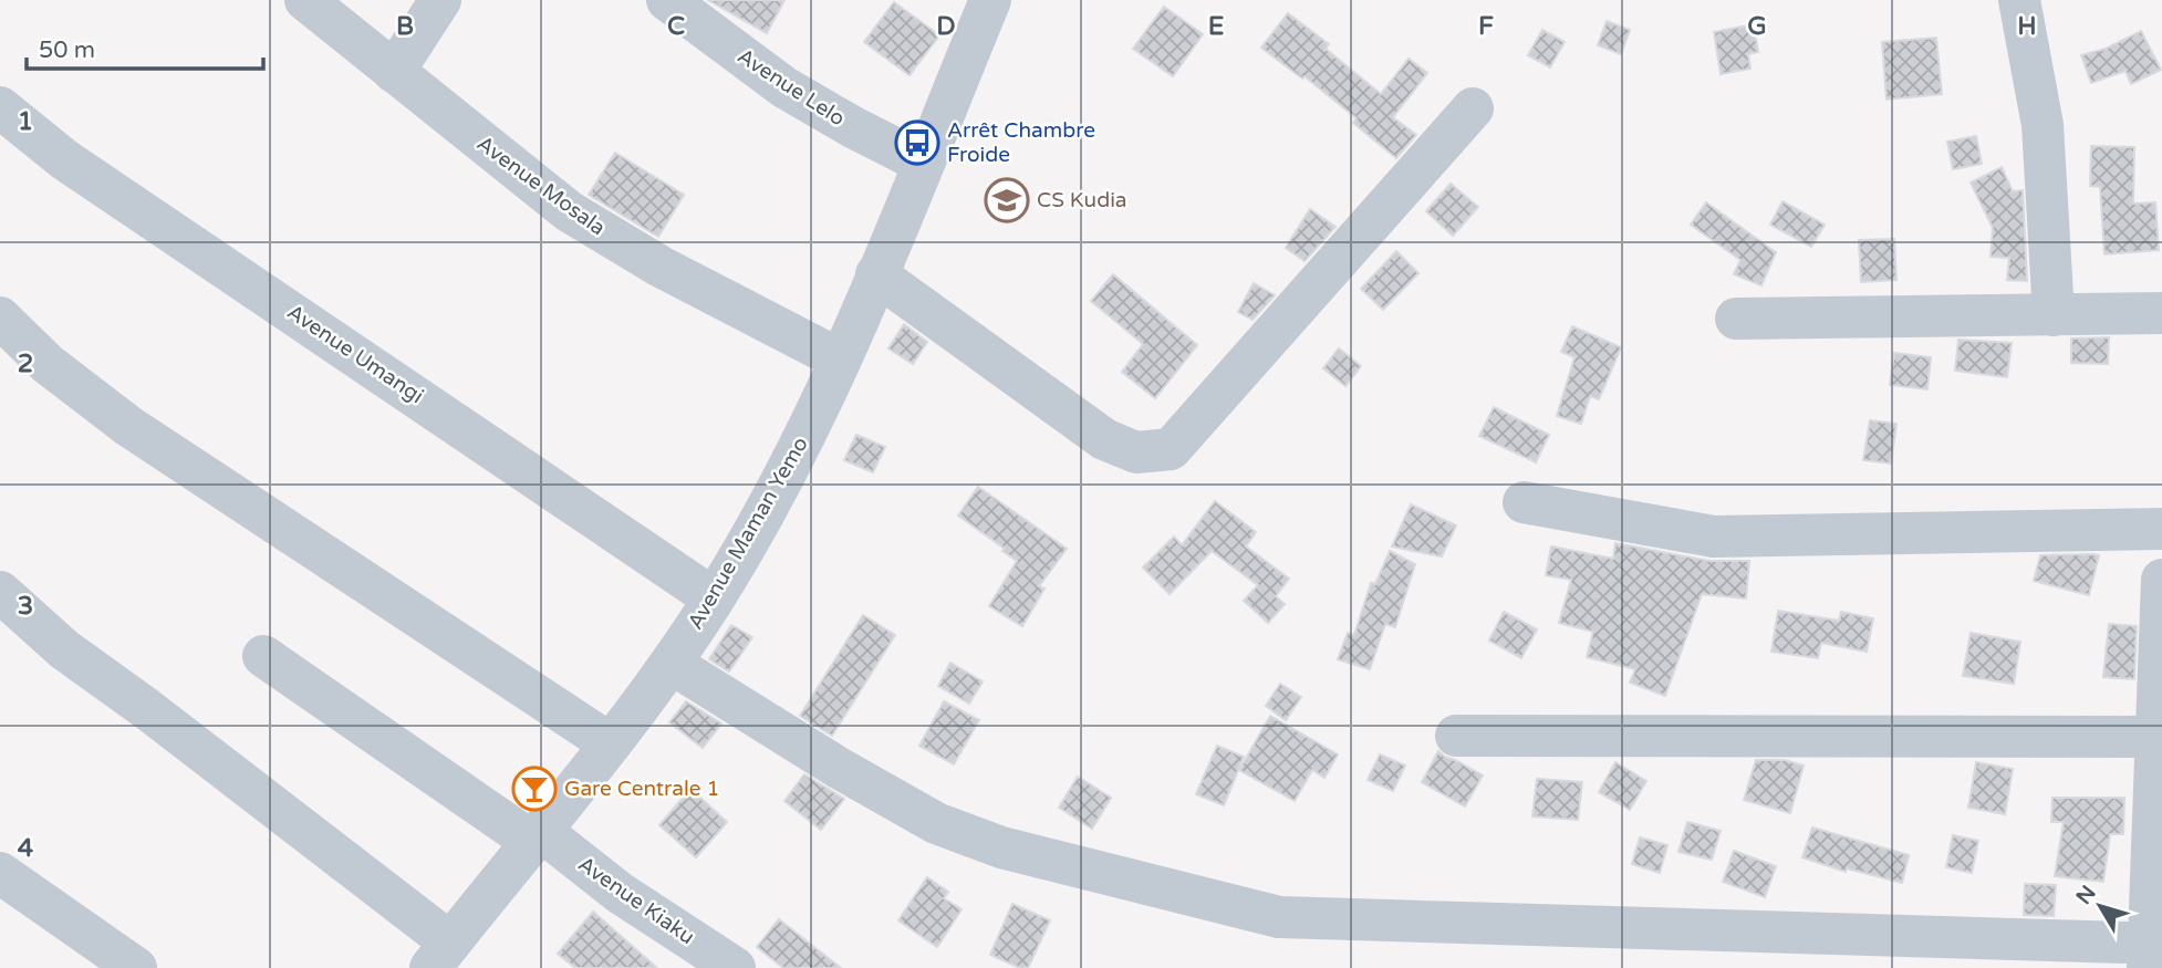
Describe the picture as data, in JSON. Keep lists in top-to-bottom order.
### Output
{
  "streets": {
    "street": [
      "Avenue Lelo",
      "Avenue Mosala",
      "Avenue Umangi",
      "Avenue Maman Yemo",
      "Avenue Kiaku"
    ]
  },
  "crossings": [
    ["Avenue Lelo", "Avenue Maman Yemo"],
    ["Avenue Mosala", "Avenue Maman Yemo"],
    ["Avenue Umangi", "Avenue Maman Yemo"],
    ["Avenue Maman Yemo", "Avenue Kiaku"]
  ],
  "places": {
    "bus stop": ["Arrêt Chambre Froide"],
    "school or university": ["CS Kudia"],
    "bar": ["Gare Centrale 1"]
  },
  "scale_bar": "50 m",
  "north": "top left",
  "grid": {
    "columns": [
      "B",
      "C",
      "D",
      "E",
      "F",
      "G",
      "H"
    ],
    "rows": [
      "1",
      "2",
      "3",
      "4"
    ]
  }
}
